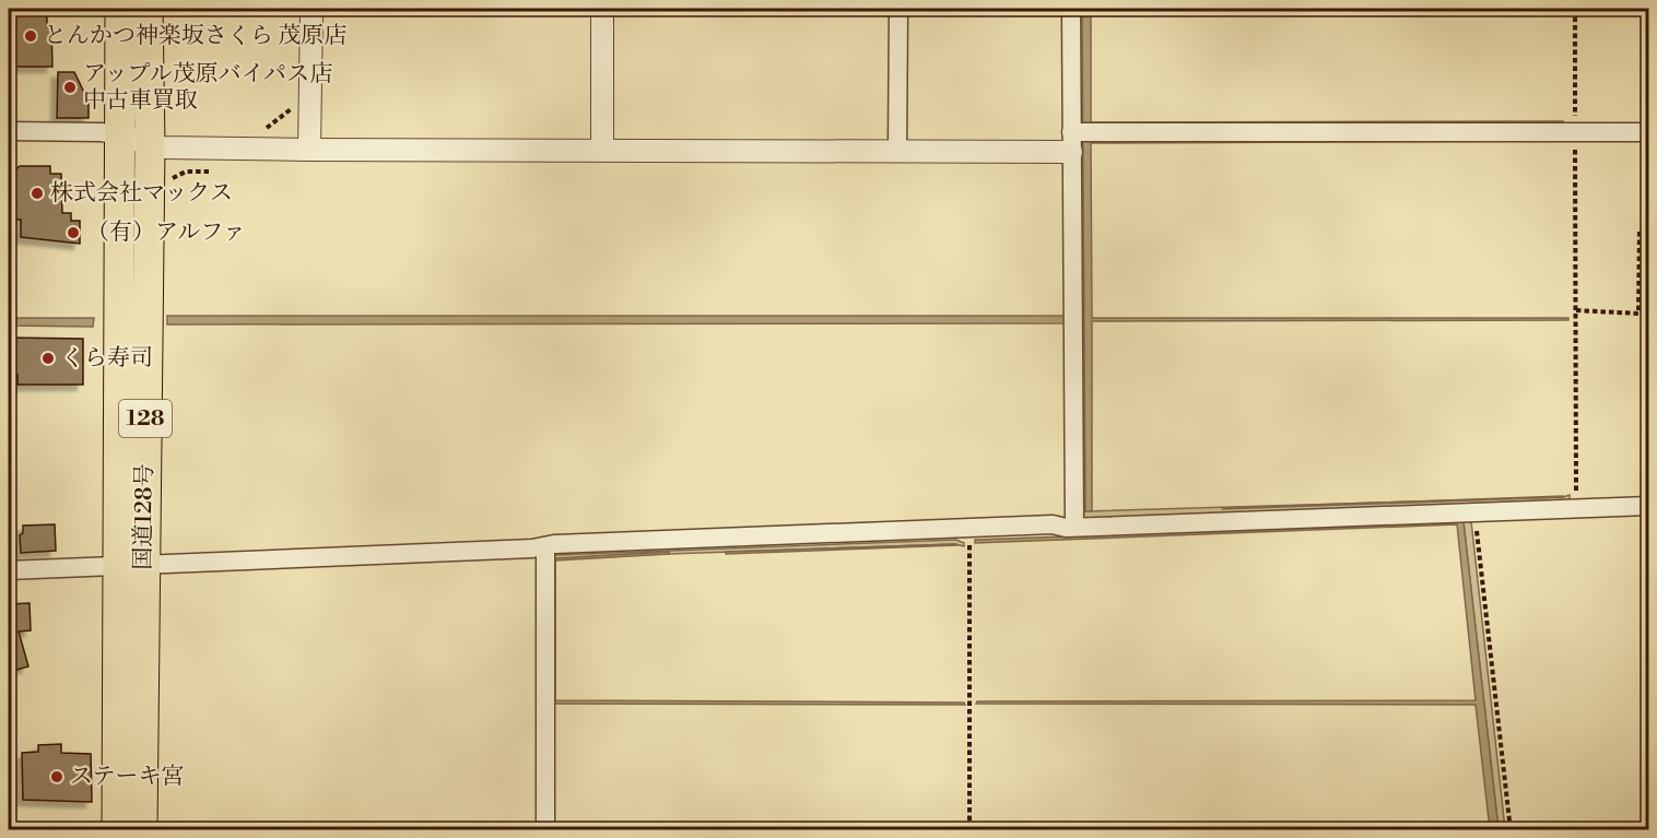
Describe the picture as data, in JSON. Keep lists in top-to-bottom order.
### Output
{
  "streets": {
    "highway": ["128", "国道128号"]
  },
  "places": [
    "とんかつ神楽坂さくら 茂原店",
    "アップル茂原バイパス店 中古車買取",
    "株式会社マックス",
    "（有）アルファ",
    "くら寿司",
    "ステーキ宮"
  ]
}
